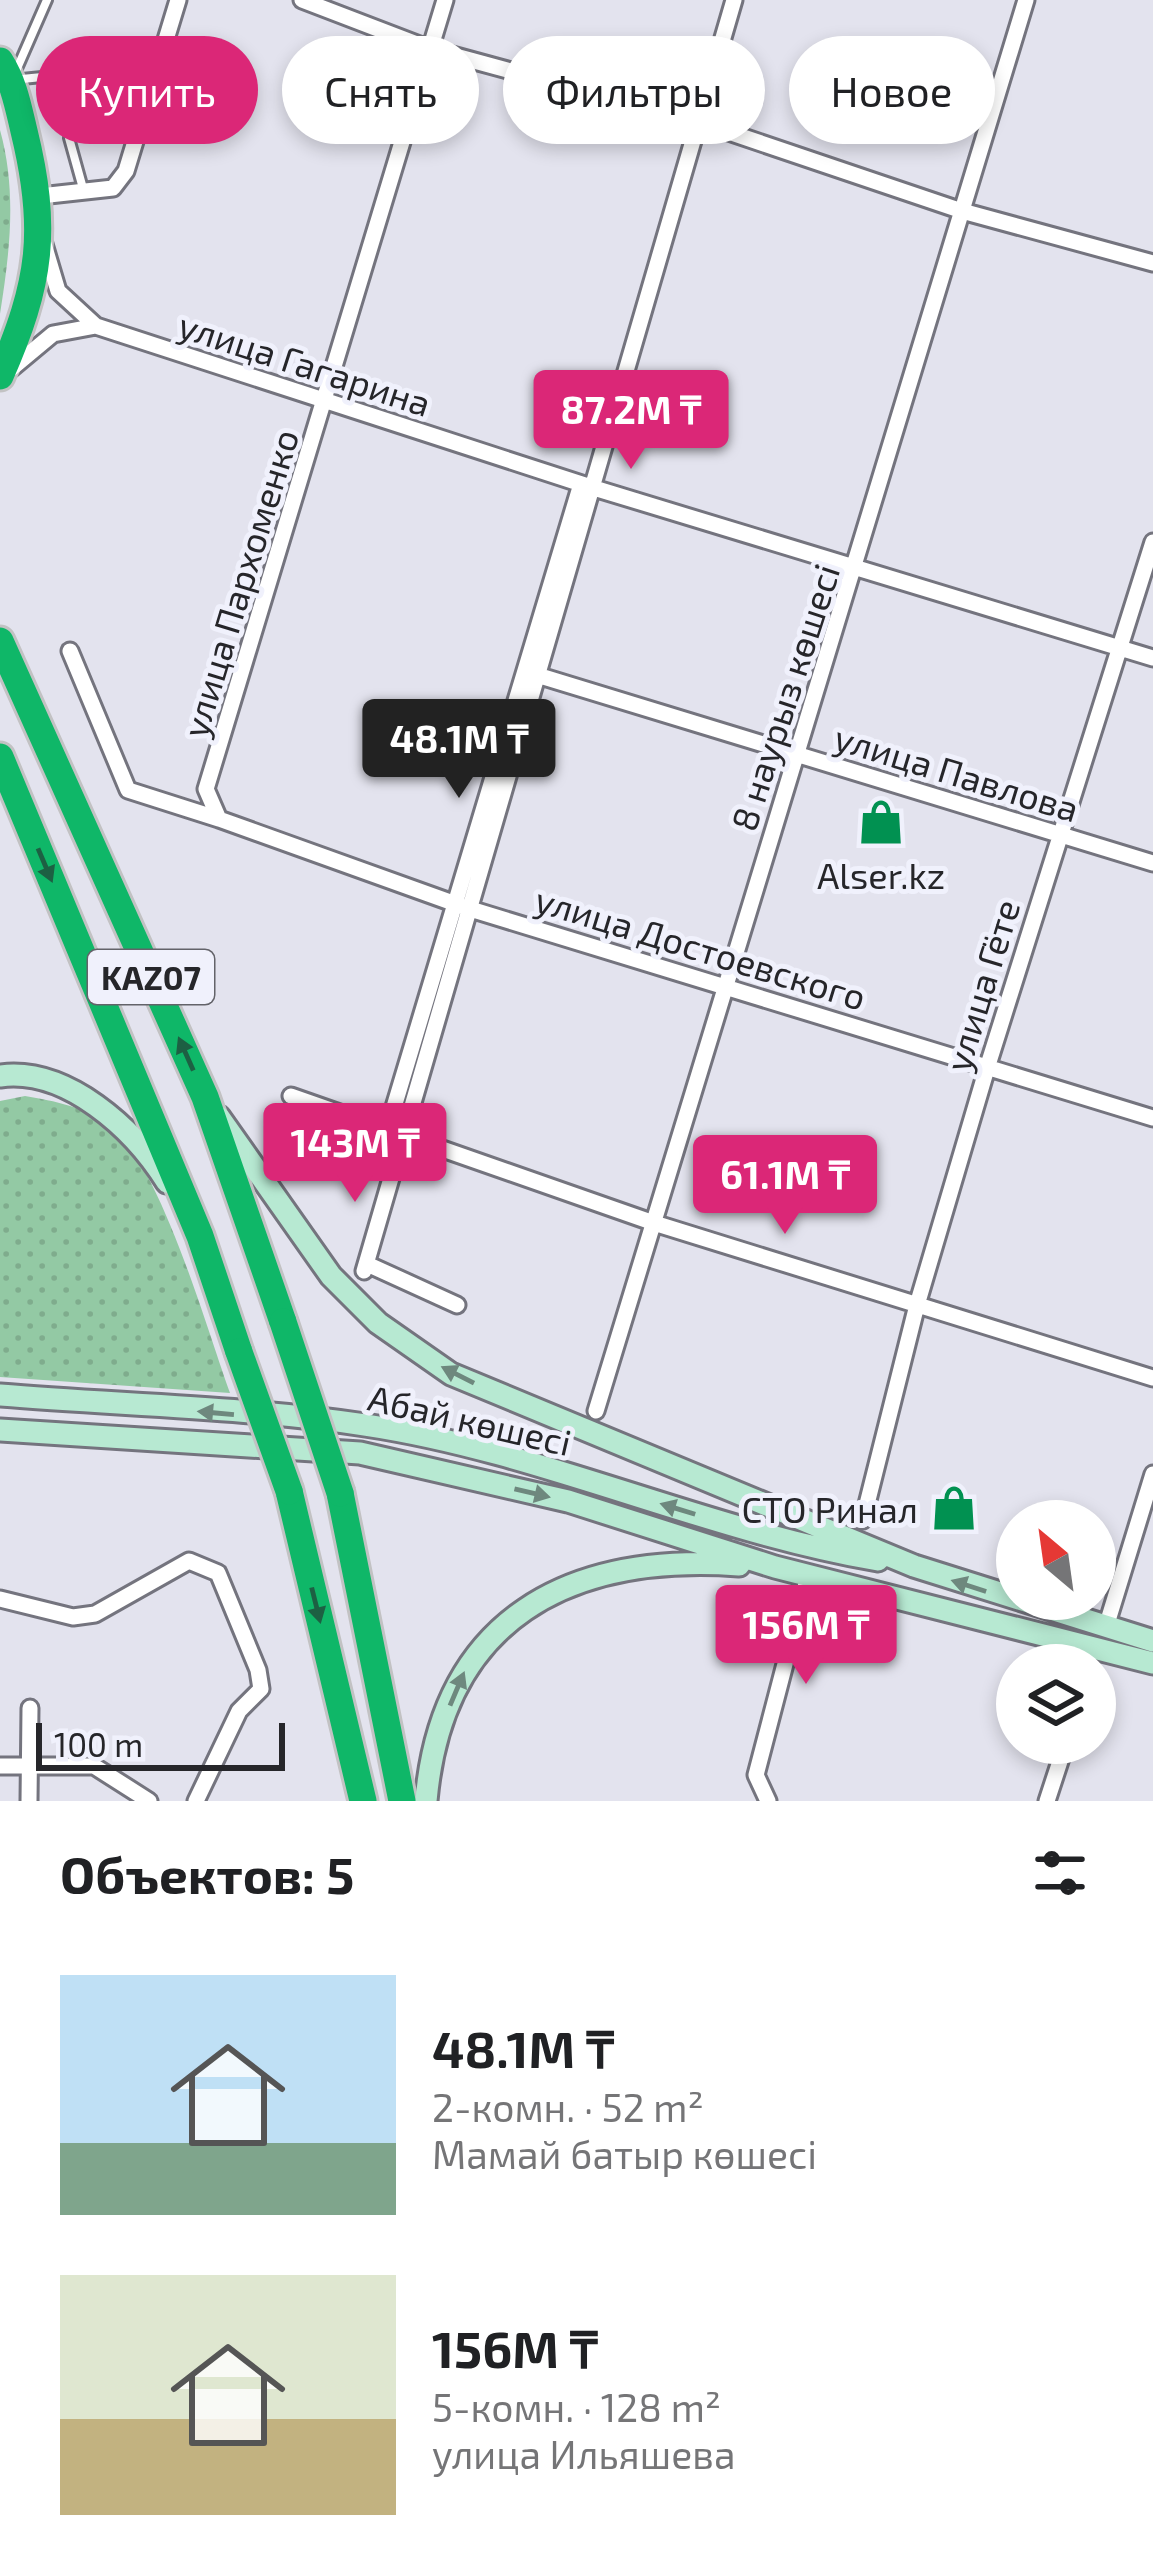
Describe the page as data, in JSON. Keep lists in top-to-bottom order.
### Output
{
  "streets": {
    "highway": ["KAZ07"],
    "main road": ["Абай көшесі"],
    "street": [
      "улица Гагарина",
      "улица Пархоменко",
      "8 наурыз көшесі",
      "улица Павлова",
      "улица Достоевского",
      "улица Гёте"
    ]
  },
  "crossings": [
    ["улица Гагарина", "улица Пархоменко"],
    ["улица Гагарина", "8 наурыз көшесі"],
    ["улица Гагарина", "улица Гёте"],
    ["улица Пархоменко", "улица Достоевского"],
    ["8 наурыз көшесі", "улица Павлова"],
    ["8 наурыз көшесі", "улица Достоевского"],
    ["улица Павлова", "улица Гёте"],
    ["улица Достоевского", "улица Гёте"]
  ],
  "places": {
    "shop": ["Alser.kz", "СТО Ринал"]
  },
  "scale_bar": "100 m",
  "north": "top left",
  "page": {
    "chip": [
      "Купить",
      "Снять",
      "Фильтры",
      "Новое"
    ],
    "price": [
      "87.2M ₸",
      "48.1M ₸",
      "143M ₸",
      "61.1M ₸",
      "156M ₸"
    ],
    "scale": "100 m",
    "heading": "Объектов: 5",
    "list": [
      {
        "name": "48.1M ₸",
        "note": "2-комн. · 52 m² · Мамай батыр көшесі"
      },
      {
        "name": "156M ₸",
        "note": "5-комн. · 128 m² · улица Ильяшева"
      }
    ]
  }
}
